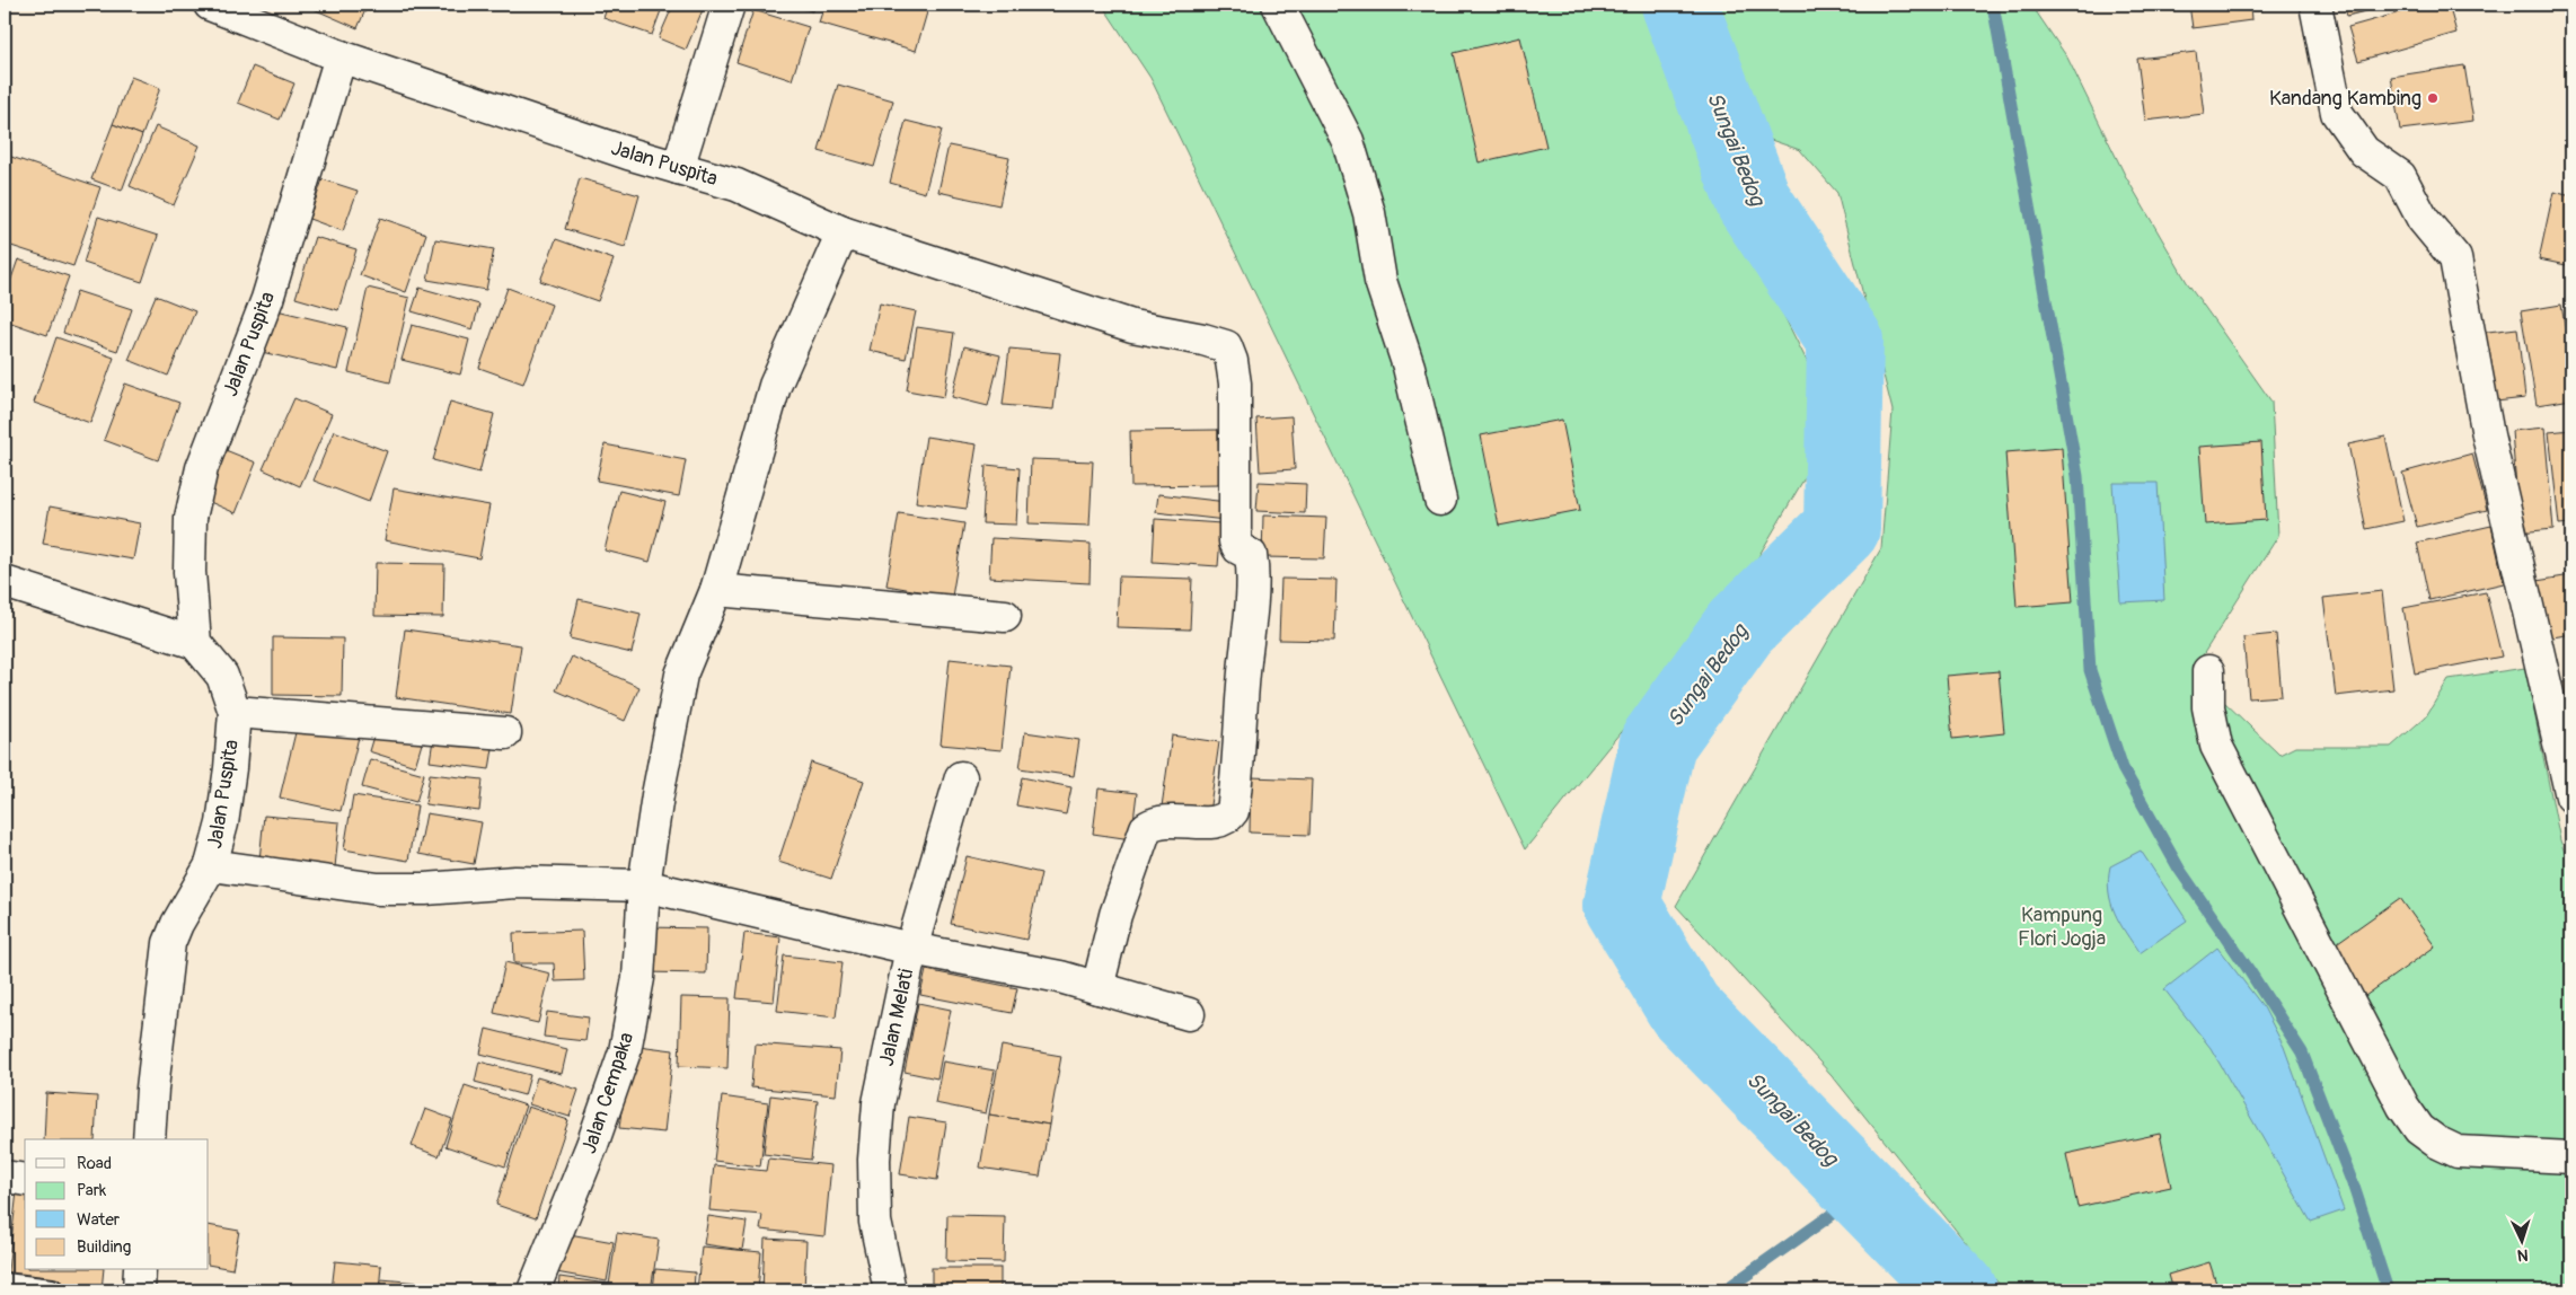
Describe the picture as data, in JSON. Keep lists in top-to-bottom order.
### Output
{
  "streets": {
    "street": ["Jalan Puspita", "Jalan Melati", "Jalan Cempaka"]
  },
  "crossings": [
    ["Jalan Puspita", "Jalan Melati"],
    ["Jalan Puspita", "Jalan Cempaka"],
    ["Jalan Melati", "Jalan Cempaka"]
  ],
  "water": ["Sungai Bedog"],
  "parks": ["Kampung Flori Jogja"],
  "places": ["Kandang Kambing"],
  "legend": [
    "Road",
    "Park",
    "Water",
    "Building"
  ],
  "north": "bottom"
}
